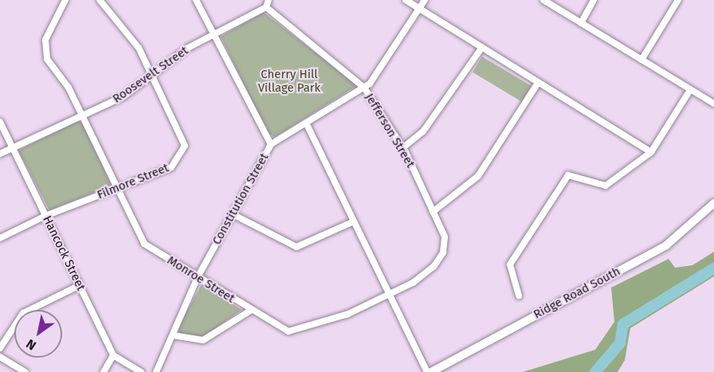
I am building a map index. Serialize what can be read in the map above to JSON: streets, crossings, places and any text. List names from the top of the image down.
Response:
{
  "streets": {
    "main road": ["Ridge Road South"],
    "street": [
      "Roosevelt Street",
      "Jefferson Street",
      "Filmore Street",
      "Constitution Street",
      "Hancock Street",
      "Monroe Street"
    ]
  },
  "crossings": [
    ["Roosevelt Street", "Jefferson Street"],
    ["Roosevelt Street", "Filmore Street"],
    ["Roosevelt Street", "Hancock Street"],
    ["Roosevelt Street", "Monroe Street"],
    ["Jefferson Street", "Constitution Street"],
    ["Jefferson Street", "Monroe Street"],
    ["Filmore Street", "Hancock Street"],
    ["Filmore Street", "Monroe Street"],
    ["Constitution Street", "Monroe Street"]
  ],
  "parks": ["Cherry Hill Village Park"],
  "north": "bottom left"
}
